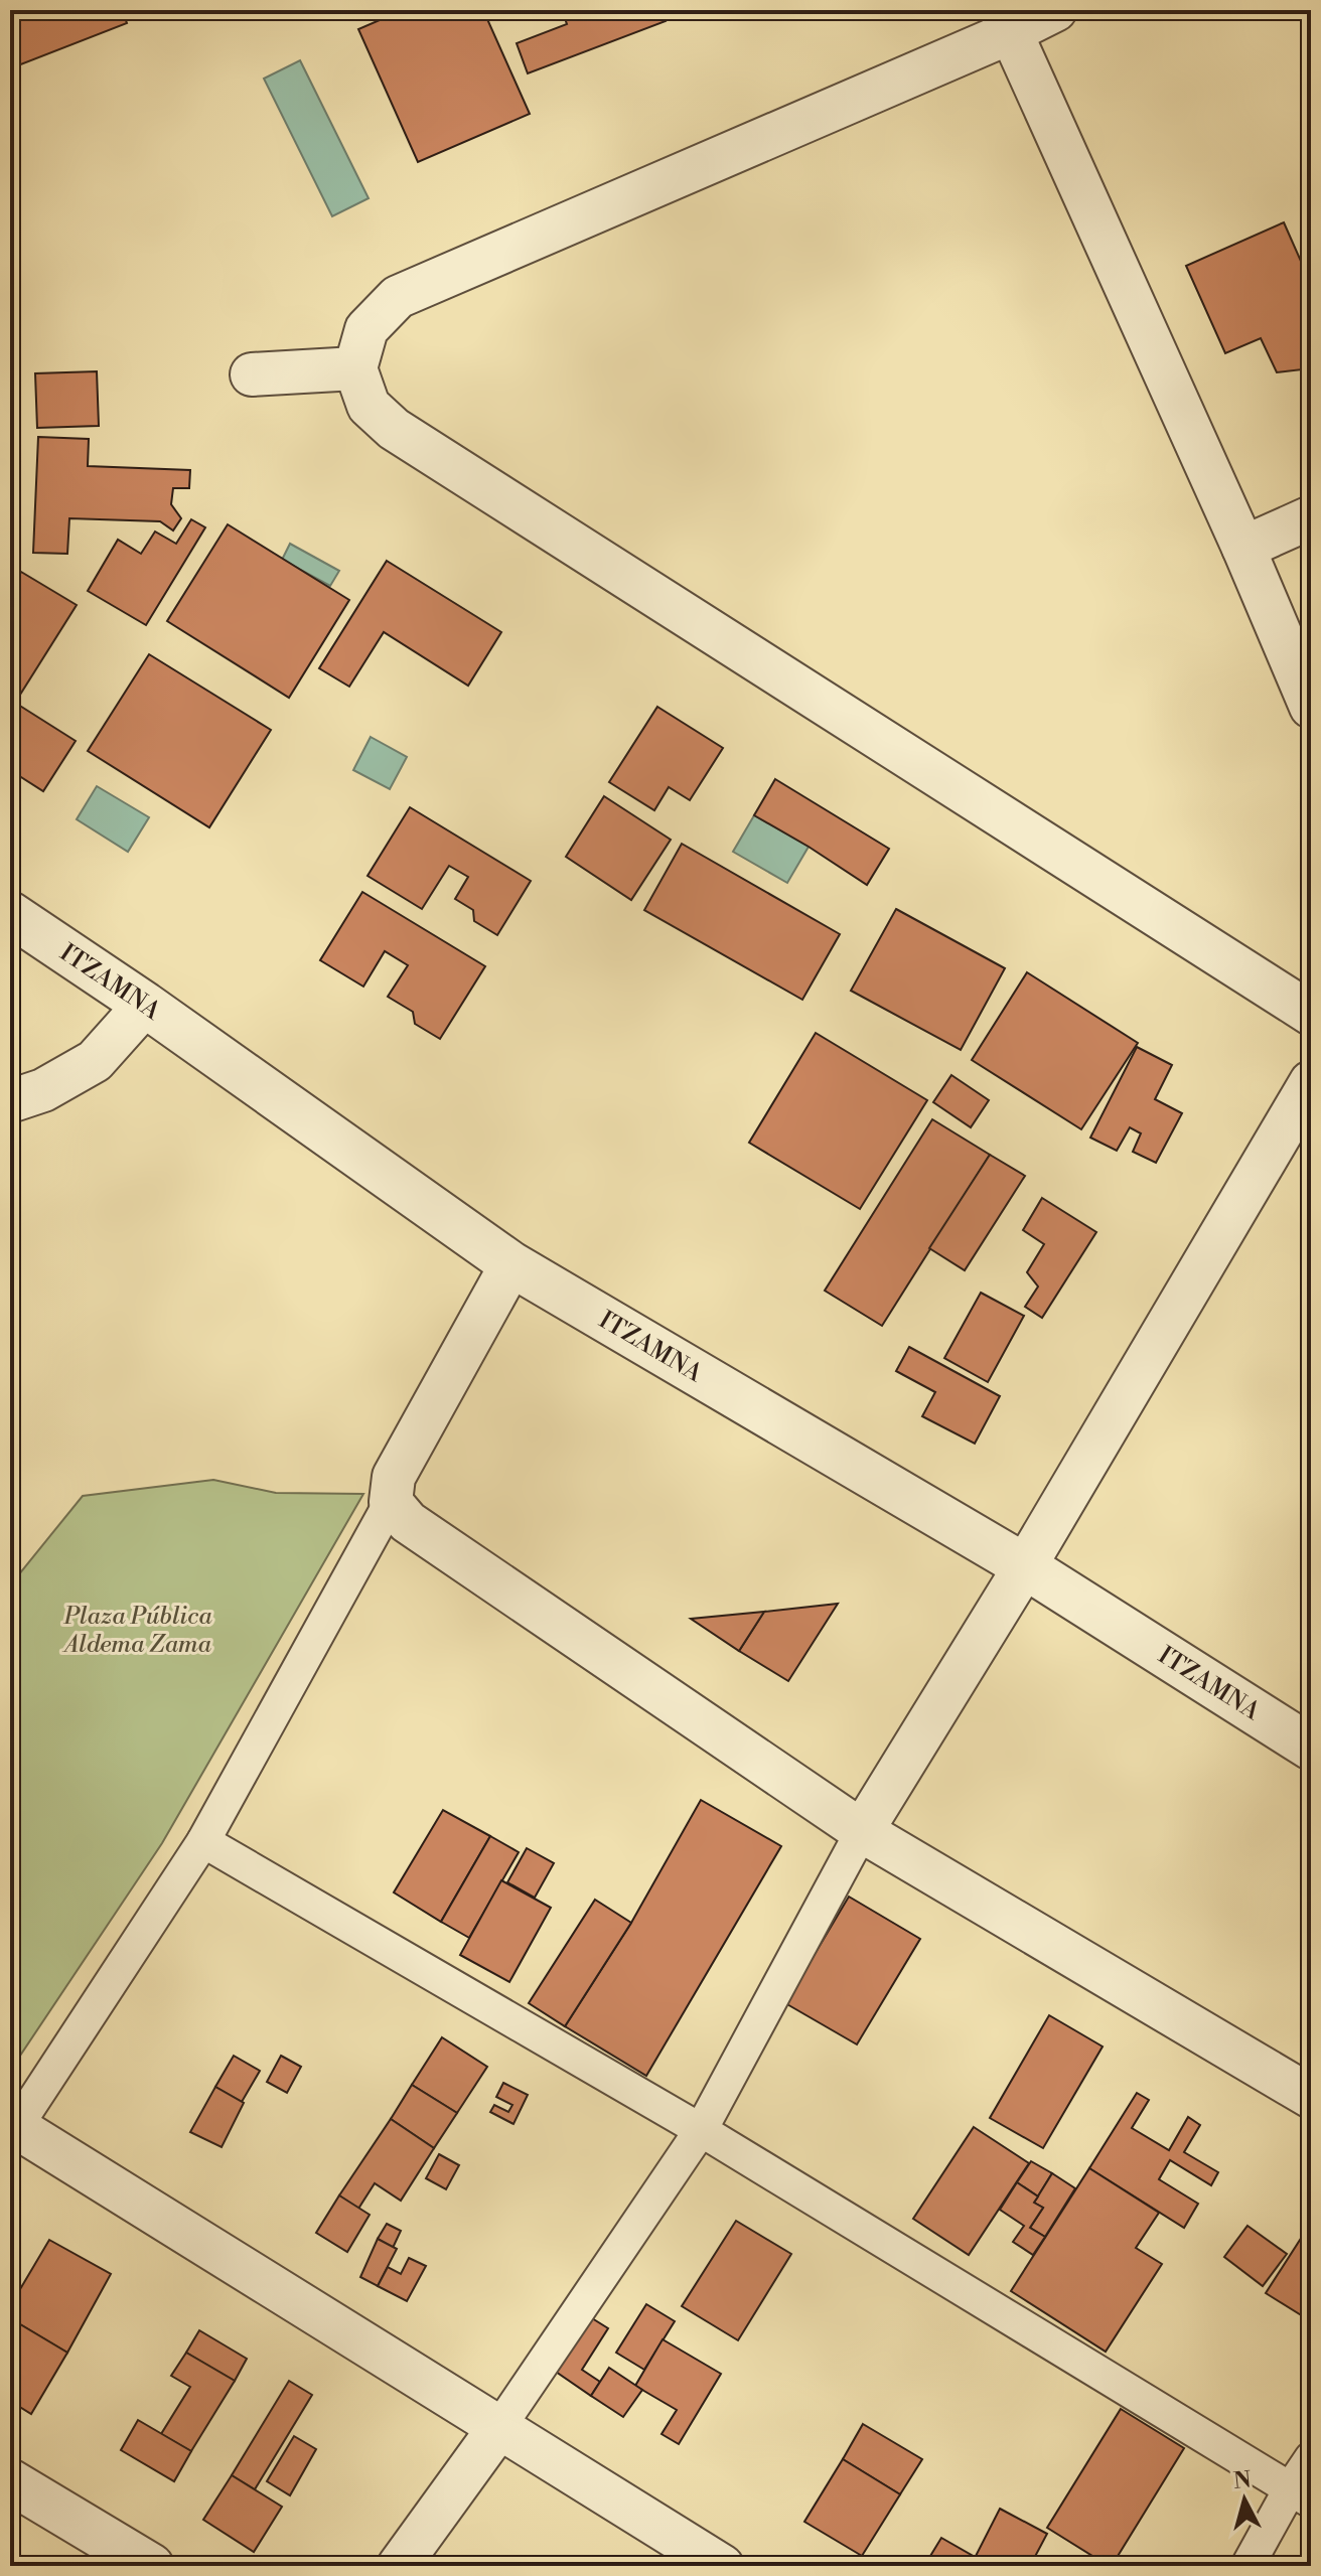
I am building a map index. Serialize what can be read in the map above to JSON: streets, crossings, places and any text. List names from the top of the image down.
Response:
{
  "streets": {
    "street": ["ITZAMNA"]
  },
  "parks": ["Plaza Pública Aldema Zama"],
  "north": "top"
}
